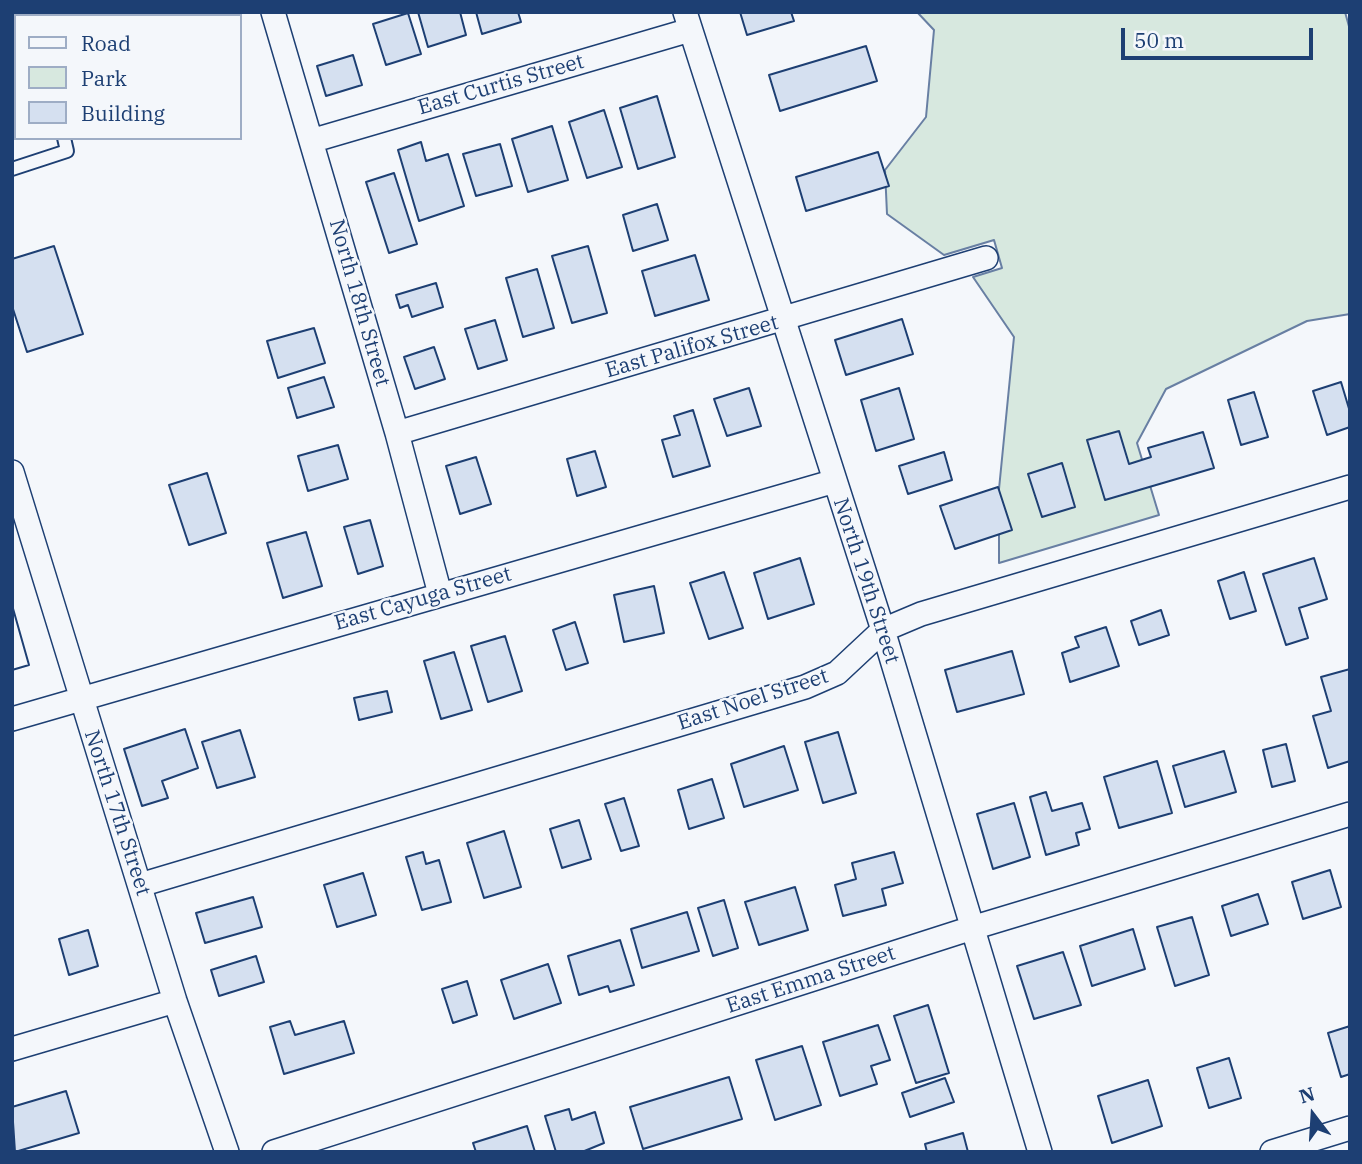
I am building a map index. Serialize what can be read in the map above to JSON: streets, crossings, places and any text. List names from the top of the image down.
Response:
{
  "streets": {
    "street": [
      "East Curtis Street",
      "North 18th Street",
      "East Palifox Street",
      "North 19th Street",
      "East Cayuga Street",
      "East Noel Street",
      "North 17th Street",
      "East Emma Street"
    ]
  },
  "crossings": [
    ["East Curtis Street", "North 18th Street"],
    ["East Curtis Street", "North 19th Street"],
    ["North 18th Street", "East Palifox Street"],
    ["North 18th Street", "East Cayuga Street"],
    ["East Palifox Street", "North 19th Street"],
    ["North 19th Street", "East Cayuga Street"],
    ["North 19th Street", "East Noel Street"],
    ["North 19th Street", "East Emma Street"],
    ["East Cayuga Street", "North 17th Street"],
    ["East Noel Street", "North 17th Street"]
  ],
  "legend": ["Road", "Park", "Building"],
  "scale_bar": "50 m",
  "north": "top"
}
